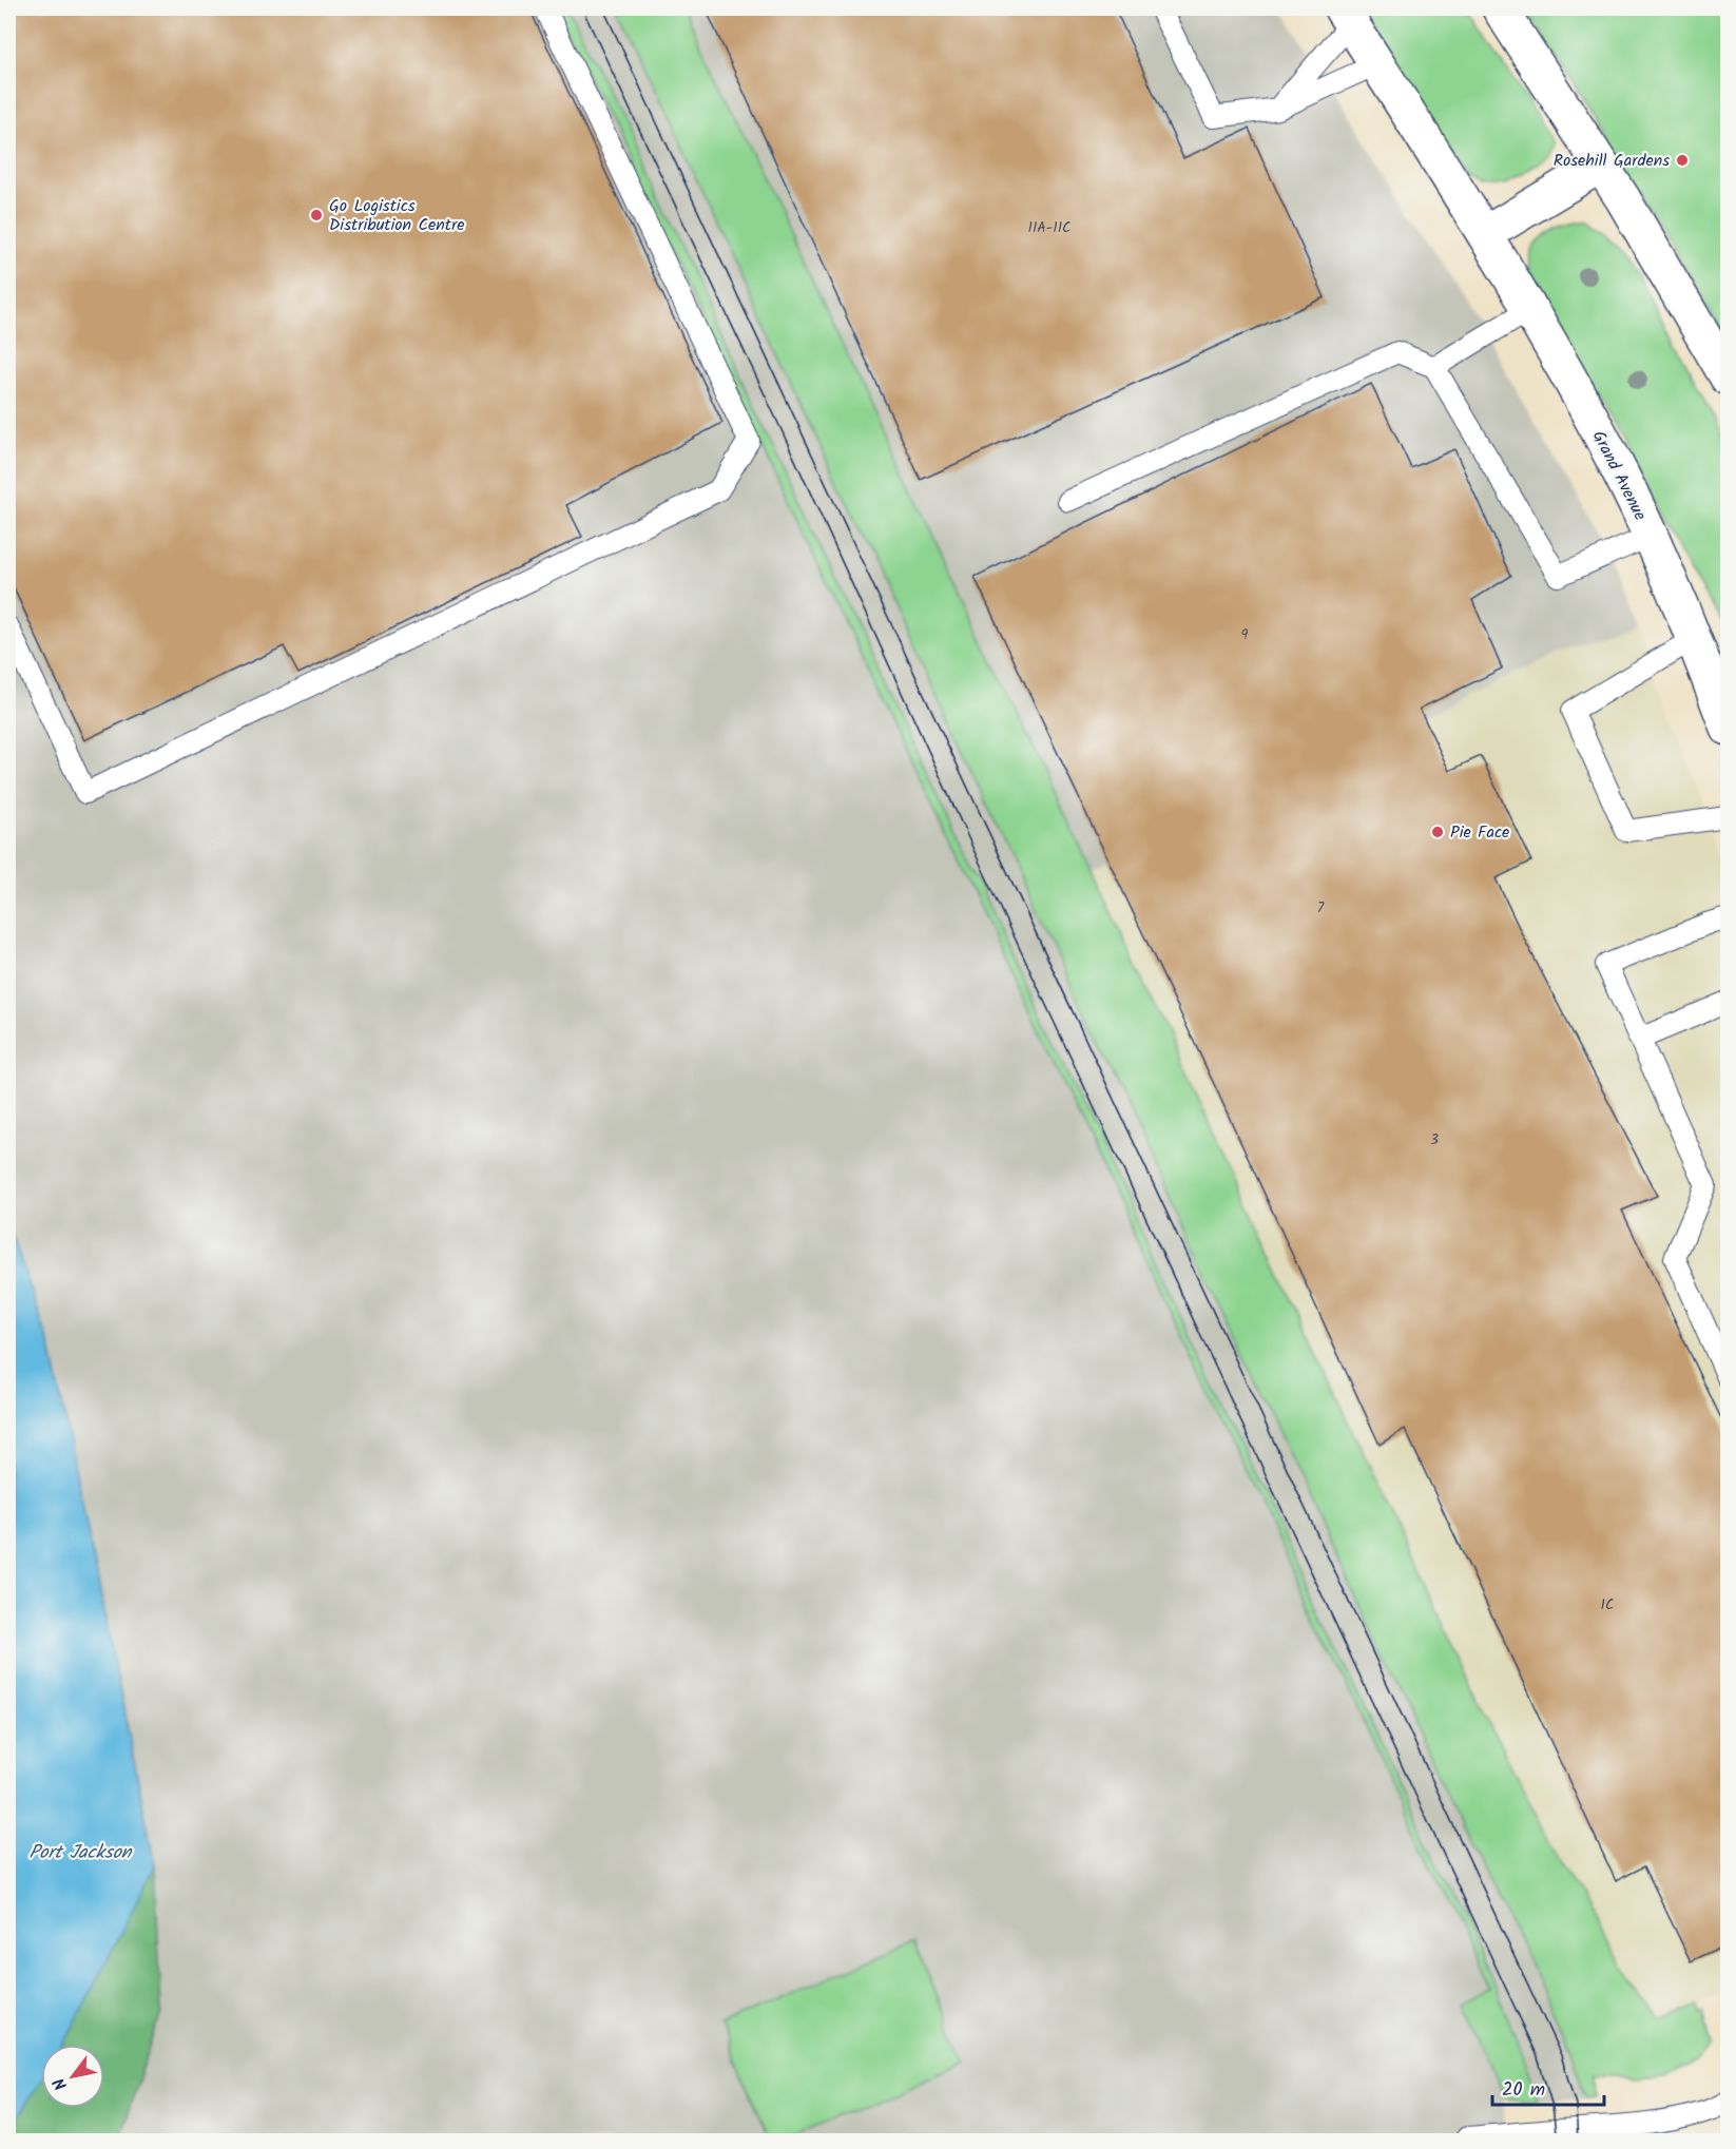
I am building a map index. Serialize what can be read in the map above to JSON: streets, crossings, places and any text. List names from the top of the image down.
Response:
{
  "streets": {
    "street": ["Grand Avenue"]
  },
  "water": ["Port Jackson"],
  "places": ["Rosehill Gardens", "Go Logistics Distribution Centre", "Pie Face"],
  "house_numbers": [
    "11A-11C",
    "9",
    "7",
    "3",
    "1C"
  ],
  "scale_bar": "20 m",
  "north": "bottom left"
}
